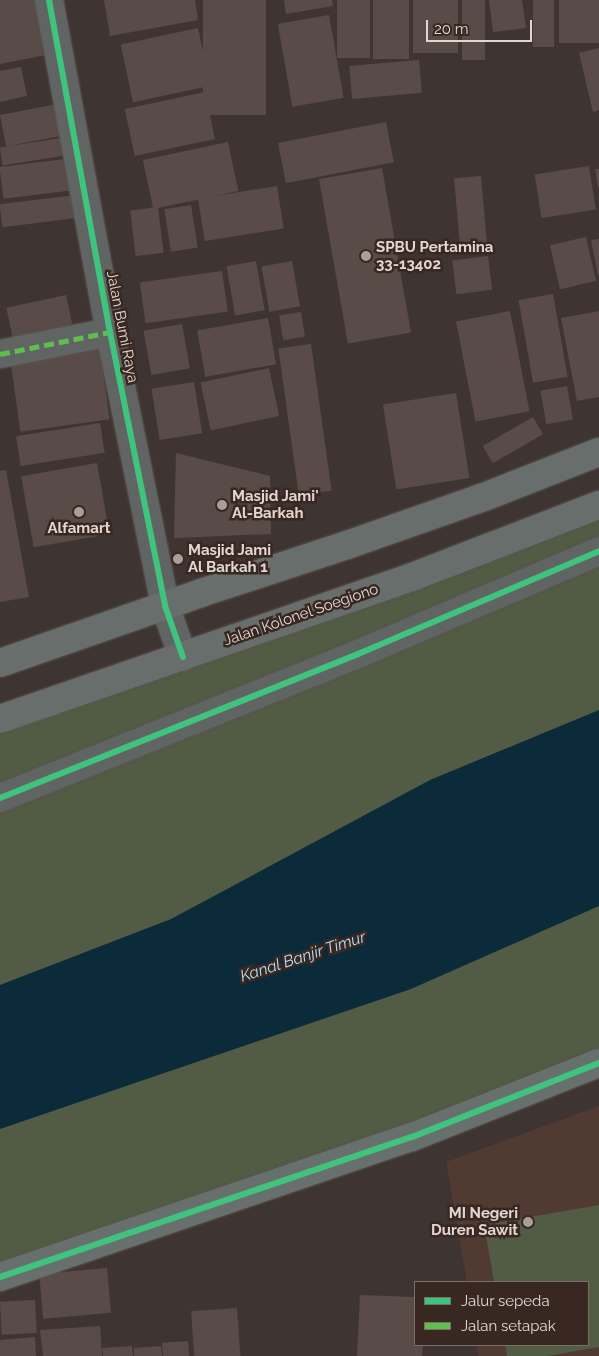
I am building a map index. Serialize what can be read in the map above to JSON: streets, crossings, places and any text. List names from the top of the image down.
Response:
{
  "streets": {
    "main road": ["Jalan Kolonel Soegiono"],
    "street": ["Jalan Bumi Raya"]
  },
  "crossings": [
    ["Jalan Bumi Raya", "Jalan Kolonel Soegiono"]
  ],
  "water": ["Kanal Banjir Timur"],
  "places": [
    "SPBU Pertamina 33-13402",
    "Masjid Jami' Al-Barkah",
    "Alfamart",
    "Masjid Jami Al Barkah 1",
    "MI Negeri Duren Sawit"
  ],
  "legend": ["Jalur sepeda", "Jalan setapak"],
  "scale_bar": "20 m"
}
